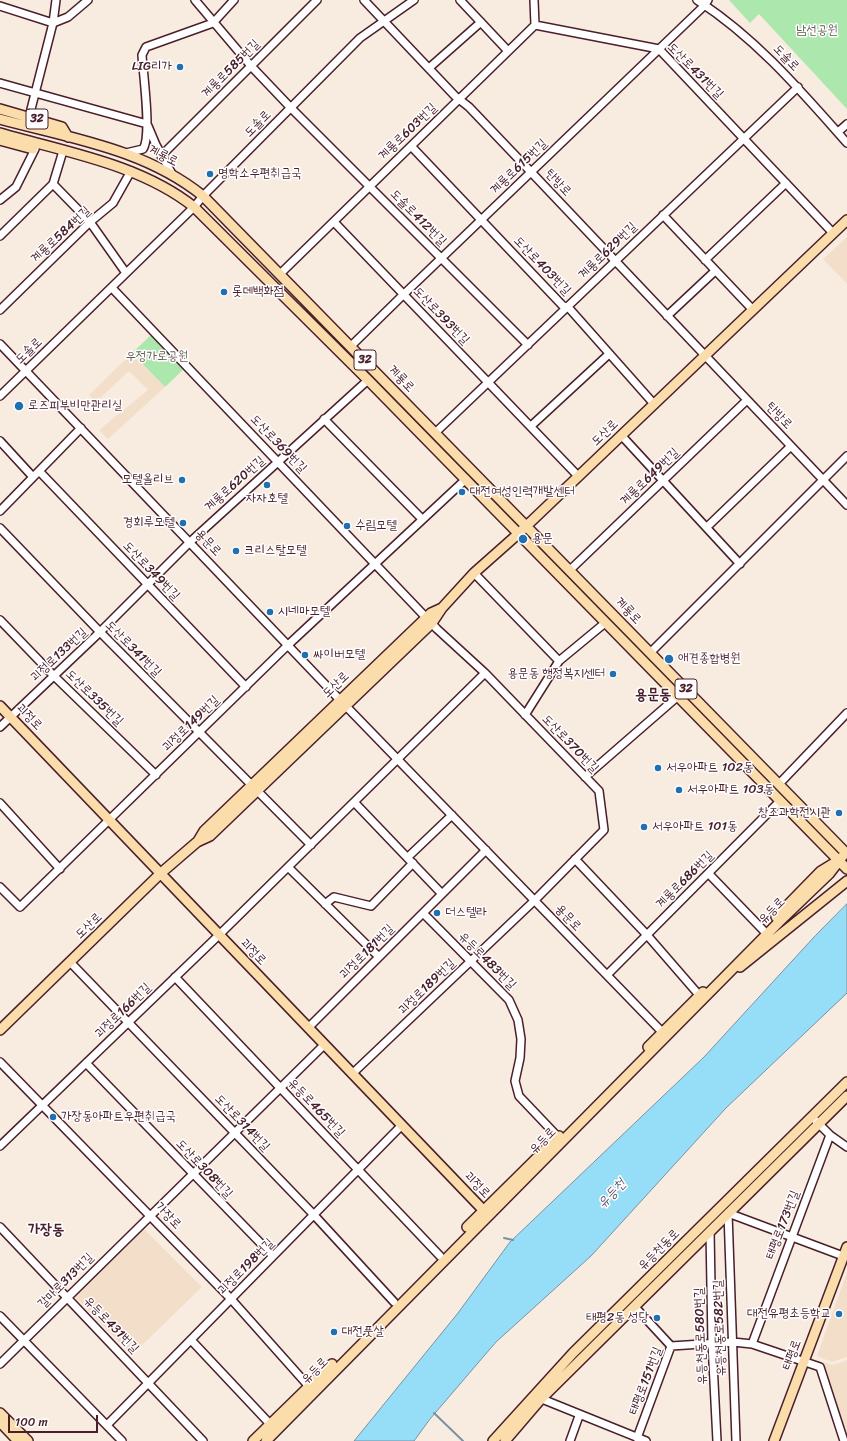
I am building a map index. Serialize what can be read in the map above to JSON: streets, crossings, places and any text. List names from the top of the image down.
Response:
{
  "streets": {
    "main road": [
      "32",
      "계룡로",
      "도산로",
      "괴정로",
      "유등로",
      "유등천동로",
      "태평로"
    ],
    "street": [
      "도솔로",
      "계룡로585번길",
      "도산로431번길",
      "계룡로603번길",
      "계룡로615번길",
      "탄방로",
      "도솔로412번길",
      "계룡로584번길",
      "계룡로629번길",
      "도산로403번길",
      "도산로393번길",
      "도산로369번길",
      "계룡로649번길",
      "계룡로620번길",
      "용문로",
      "도산로349번길",
      "도산로341번길",
      "괴정로133번길",
      "도산로335번길",
      "괴정로149번길",
      "도산로370번길",
      "계룡로686번길",
      "괴정로181번길",
      "유등로483번길",
      "괴정로189번길",
      "괴정로166번길",
      "유등로465번길",
      "도산로314번길",
      "도산로308번길",
      "가장로",
      "태평로173번길",
      "괴정로198번길",
      "갈마로313번길",
      "유등로431번길",
      "유등천동로582번길",
      "유등천동로580번길",
      "태평로151번길"
    ]
  },
  "crossings": [
    ["도솔로", "계룡로"],
    ["도솔로", "계룡로615번길"],
    ["도솔로", "탄방로"],
    ["도솔로", "도솔로412번길"],
    ["도솔로", "계룡로629번길"],
    ["도솔로", "도산로369번길"],
    ["도솔로", "용문로"],
    ["계룡로585번길", "도솔로412번길"],
    ["도산로431번길", "계룡로603번길"],
    ["도산로431번길", "계룡로615번길"],
    ["도산로431번길", "계룡로629번길"],
    ["도산로431번길", "도산로"],
    ["계룡로603번길", "계룡로"],
    ["계룡로603번길", "탄방로"],
    ["계룡로603번길", "도솔로412번길"],
    ["계룡로603번길", "도산로403번길"],
    ["계룡로603번길", "도산로393번길"],
    ["계룡로", "계룡로615번길"],
    ["계룡로", "계룡로584번길"],
    ["계룡로", "계룡로629번길"],
    ["계룡로", "도산로"],
    ["계룡로", "계룡로649번길"],
    ["계룡로", "계룡로620번길"],
    ["계룡로", "괴정로149번길"],
    ["계룡로", "도산로370번길"],
    ["계룡로", "계룡로686번길"],
    ["계룡로", "유등로"],
    ["계룡로615번길", "탄방로"],
    ["계룡로615번길", "도솔로412번길"],
    ["계룡로615번길", "도산로403번길"],
    ["계룡로615번길", "도산로393번길"],
    ["탄방로", "계룡로629번길"],
    ["탄방로", "도산로"],
    ["탄방로", "계룡로649번길"],
    ["도솔로412번길", "계룡로629번길"],
    ["계룡로629번길", "도산로403번길"],
    ["계룡로629번길", "도산로393번길"],
    ["도산로403번길", "도산로"],
    ["도산로393번길", "도산로"],
    ["도산로", "도산로369번길"],
    ["도산로", "용문로"],
    ["도산로", "도산로341번길"],
    ["도산로", "괴정로"],
    ["도산로", "도산로370번길"],
    ["도산로", "도산로314번길"],
    ["도산로369번길", "계룡로620번길"],
    ["도산로369번길", "괴정로149번길"],
    ["도산로369번길", "도산로370번길"],
    ["계룡로620번길", "용문로"],
    ["계룡로620번길", "괴정로133번길"],
    ["용문로", "괴정로133번길"],
    ["용문로", "괴정로149번길"],
    ["용문로", "도산로370번길"],
    ["용문로", "계룡로686번길"],
    ["용문로", "유등로"],
    ["용문로", "괴정로181번길"],
    ["용문로", "괴정로189번길"],
    ["용문로", "괴정로166번길"],
    ["도산로349번길", "괴정로133번길"],
    ["도산로349번길", "괴정로149번길"],
    ["도산로341번길", "괴정로133번길"],
    ["도산로341번길", "괴정로149번길"],
    ["괴정로133번길", "도산로335번길"],
    ["괴정로133번길", "괴정로"],
    ["도산로335번길", "괴정로149번길"],
    ["괴정로", "괴정로149번길"],
    ["괴정로", "유등로"],
    ["괴정로", "괴정로181번길"],
    ["괴정로", "괴정로189번길"],
    ["괴정로", "괴정로166번길"],
    ["괴정로", "괴정로198번길"],
    ["괴정로", "갈마로313번길"],
    ["도산로370번길", "괴정로189번길"],
    ["계룡로686번길", "유등로"],
    ["유등로", "유등로483번길"],
    ["유등로", "유등로465번길"],
    ["유등로", "도산로314번길"],
    ["유등로", "가장로"],
    ["괴정로181번길", "유등로483번길"],
    ["유등로483번길", "괴정로189번길"],
    ["괴정로166번길", "유등로465번길"],
    ["괴정로166번길", "도산로314번길"],
    ["괴정로166번길", "도산로308번길"],
    ["괴정로166번길", "가장로"],
    ["유등로465번길", "괴정로198번길"],
    ["유등로465번길", "갈마로313번길"],
    ["도산로314번길", "괴정로198번길"],
    ["도산로314번길", "갈마로313번길"],
    ["도산로308번길", "괴정로198번길"],
    ["도산로308번길", "갈마로313번길"],
    ["가장로", "괴정로198번길"],
    ["가장로", "갈마로313번길"],
    ["태평로173번길", "태평로151번길"],
    ["유등천동로", "유등천동로582번길"],
    ["유등천동로", "유등천동로580번길"],
    ["괴정로198번길", "유등로431번길"],
    ["갈마로313번길", "유등로431번길"],
    ["유등천동로582번길", "태평로151번길"],
    ["유등천동로580번길", "태평로151번길"],
    ["태평로", "태평로151번길"]
  ],
  "districts": ["용문동", "가장동"],
  "water": ["유등천"],
  "parks": ["남선공원", "우정가로공원"],
  "places": [
    "LIG리가",
    "명학소우편취급국",
    "롯데백화점",
    "로즈피부비만관리실",
    "모텔올리브",
    "자자호텔",
    "대전여성인력개발센터",
    "경회루모텔",
    "수림모텔",
    "용문",
    "크리스탈모텔",
    "시네마모텔",
    "싸이버모텔",
    "애견종합병원",
    "용문동 행정복지센터",
    "서우아파트 102동",
    "서우아파트 103동",
    "창조과학전시관",
    "서우아파트 101동",
    "더스텔라",
    "가장동아파트우편취급국",
    "대전유평초등학교",
    "태평2동 성당",
    "대전풋살"
  ],
  "scale_bar": "100 m"
}
